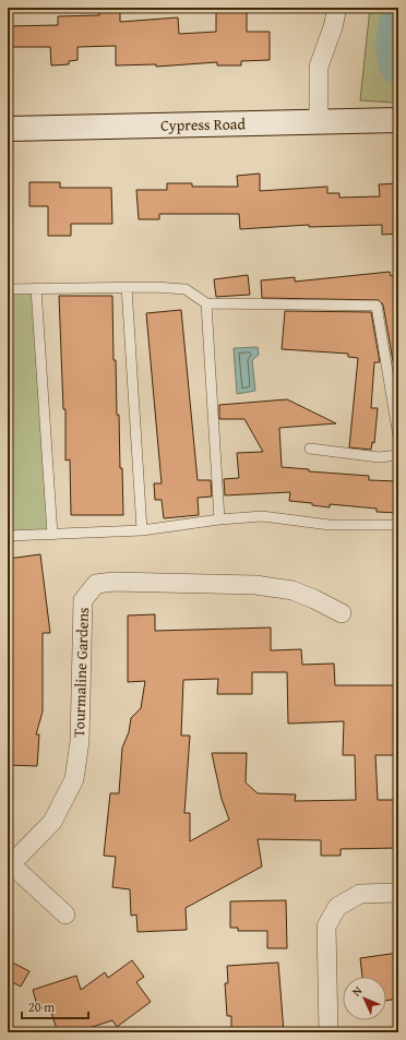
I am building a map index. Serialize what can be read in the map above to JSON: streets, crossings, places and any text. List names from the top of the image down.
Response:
{
  "streets": {
    "street": ["Cypress Road", "Tourmaline Gardens"]
  },
  "scale_bar": "20 m",
  "north": "top left"
}
